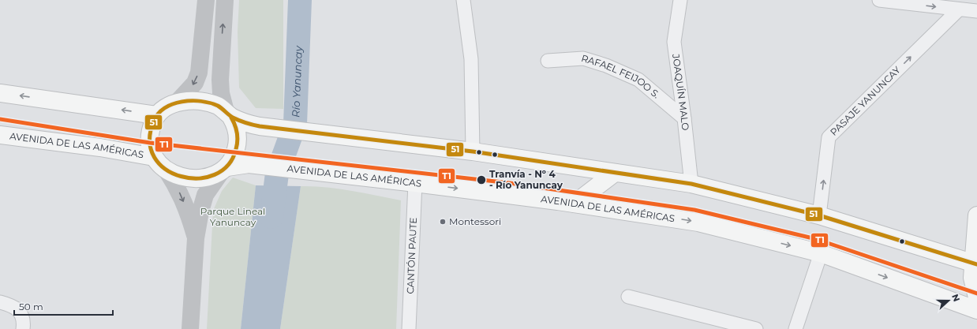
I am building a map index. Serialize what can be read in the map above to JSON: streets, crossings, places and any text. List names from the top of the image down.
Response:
{
  "streets": {
    "main road": ["AVENIDA DE LAS AMÉRICAS"],
    "street": [
      "RAFAEL FEIJOO S.",
      "JOAQUÍN MALO",
      "PASAJE YANUNCAY",
      "CANTÓN PAUTE"
    ]
  },
  "crossings": [
    ["RAFAEL FEIJOO S.", "JOAQUÍN MALO"],
    ["AVENIDA DE LAS AMÉRICAS", "CANTÓN PAUTE"]
  ],
  "one_way": ["PASAJE YANUNCAY"],
  "water": ["Río Yanuncay"],
  "parks": ["Parque Lineal Yanuncay"],
  "places": ["Tranvía - Nº 4 - Río Yanuncay", "Montessori"],
  "lines": ["transit line 51", "transit line T1"],
  "scale_bar": "50 m",
  "north": "right"
}
